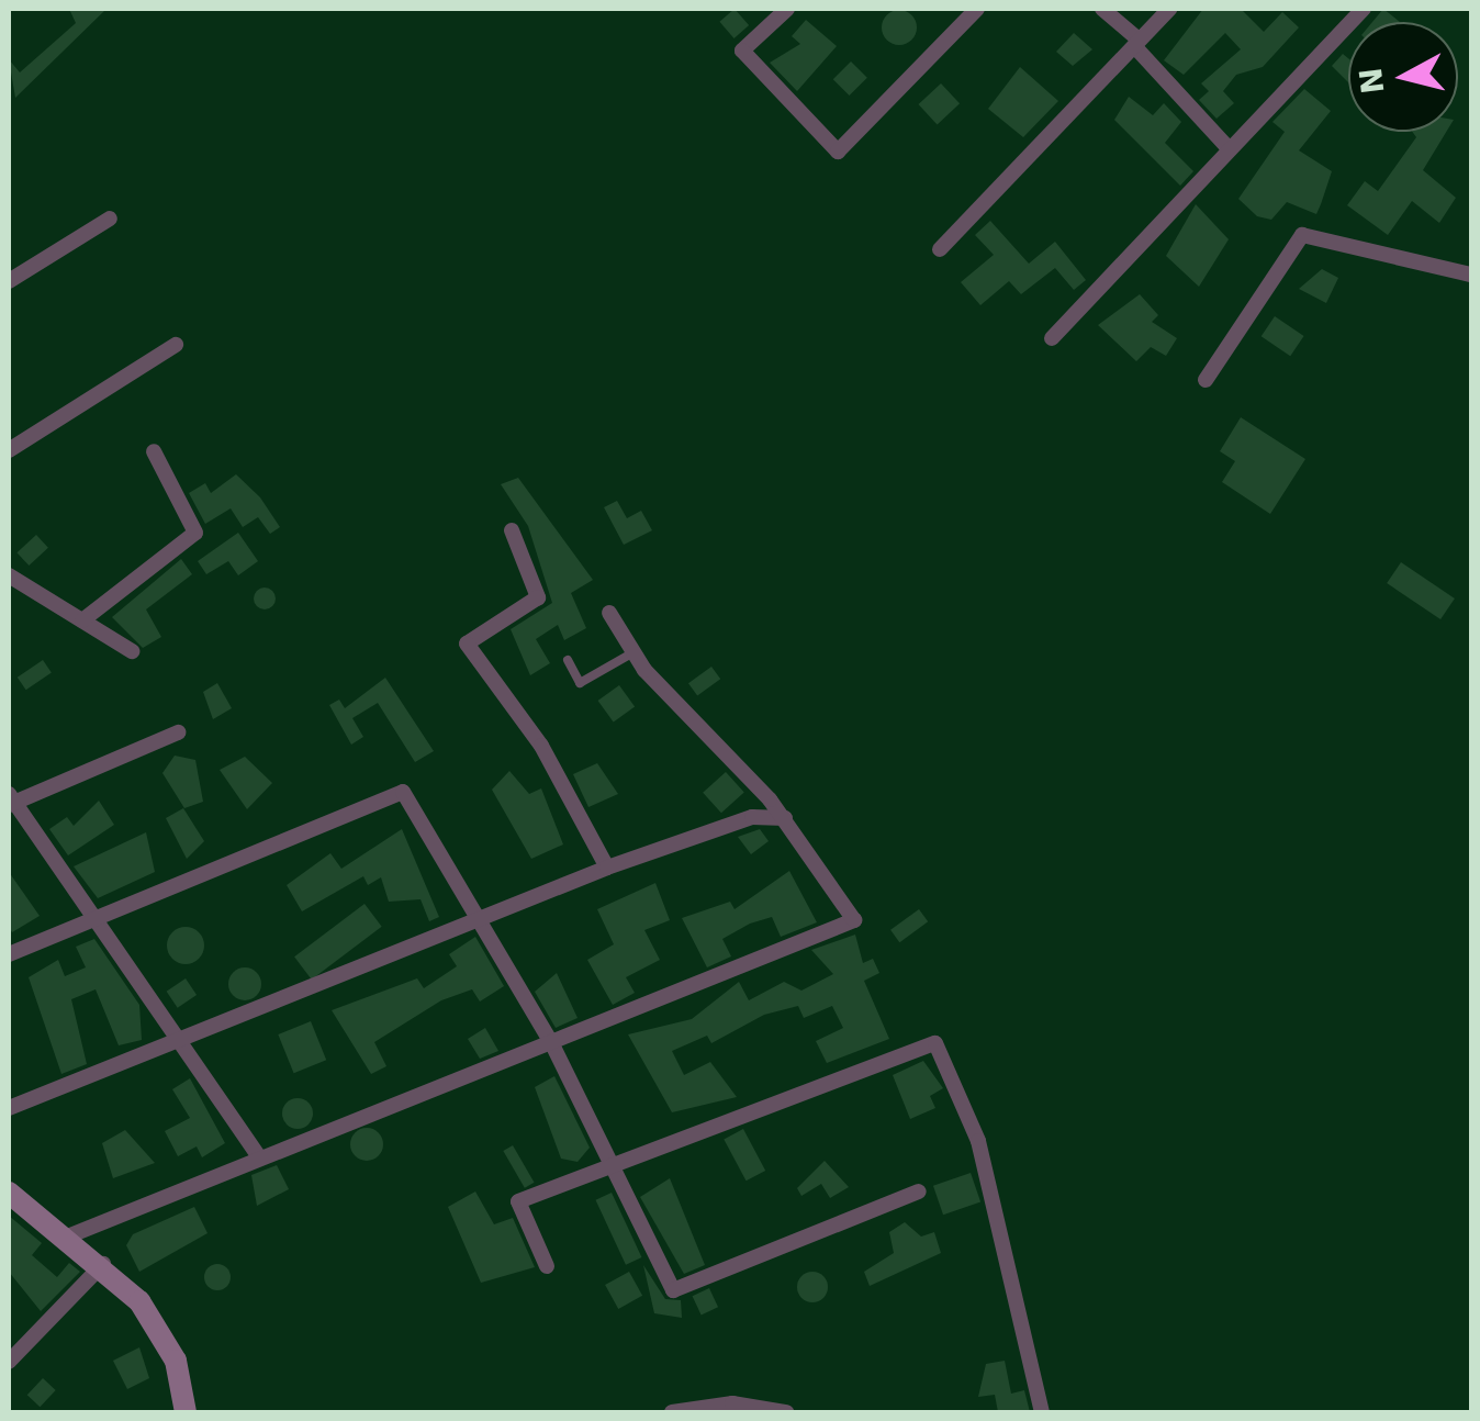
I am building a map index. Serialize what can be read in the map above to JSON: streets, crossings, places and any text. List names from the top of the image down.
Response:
{
  "north": "left"
}
